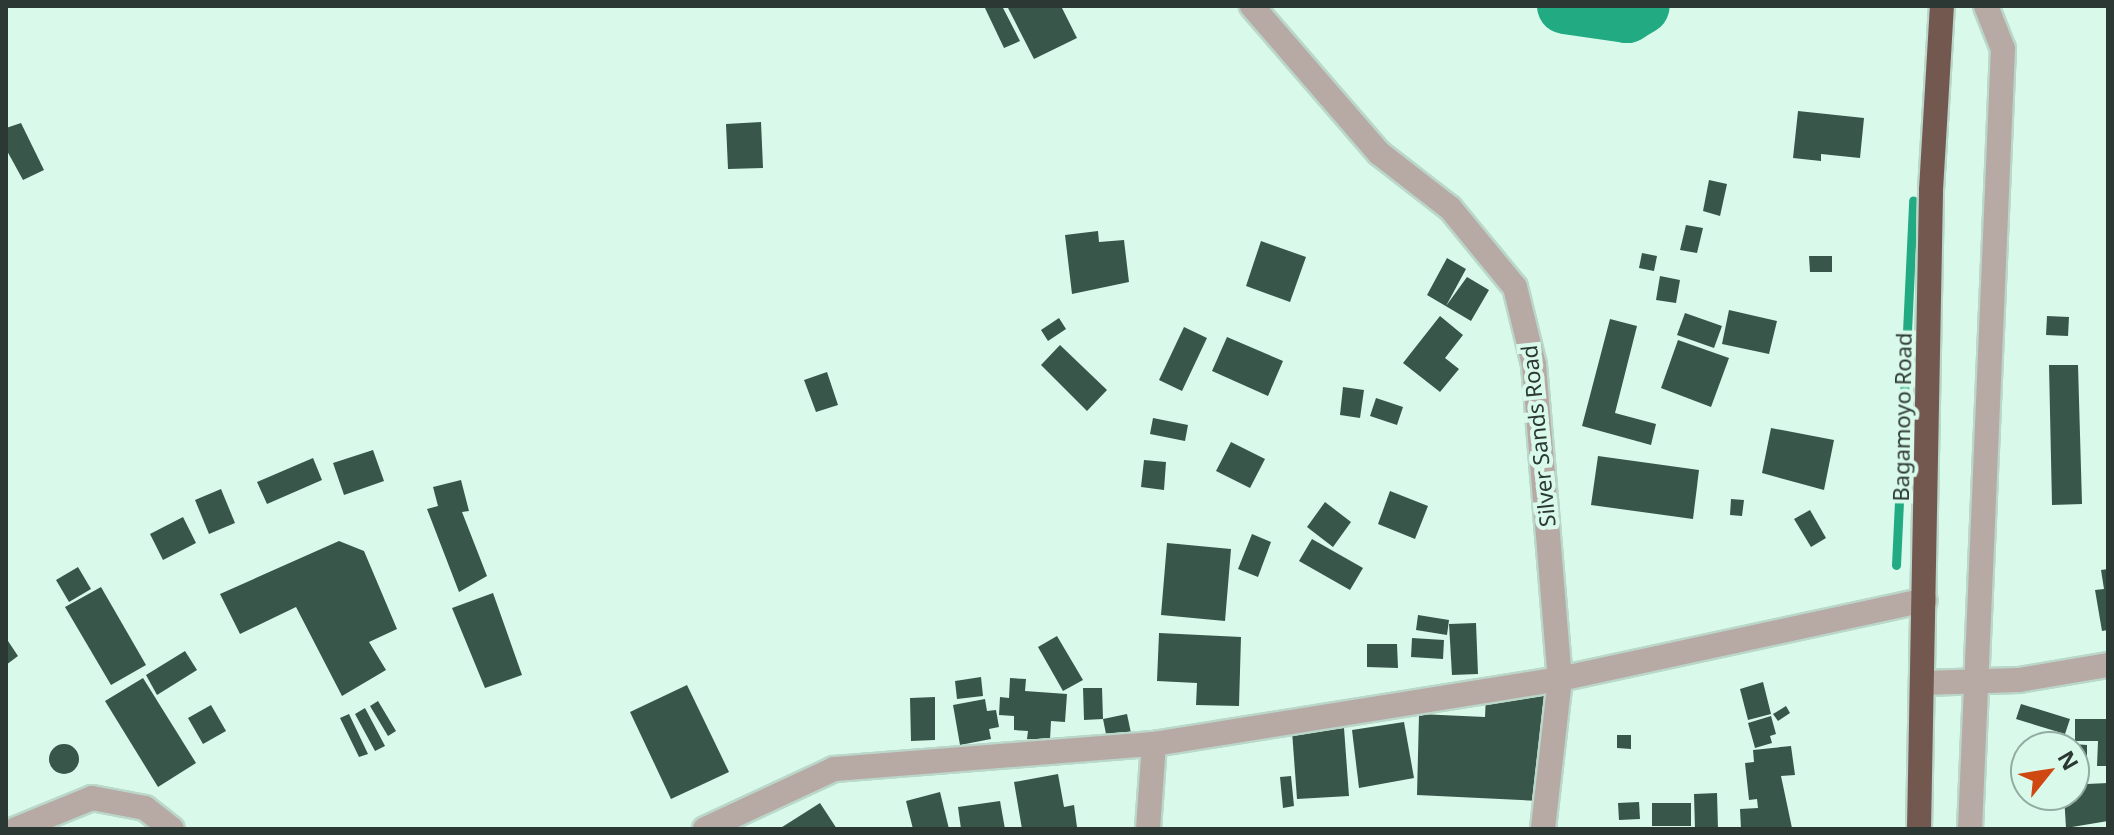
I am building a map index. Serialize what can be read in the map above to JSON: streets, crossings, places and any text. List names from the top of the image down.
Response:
{
  "streets": {
    "highway": ["Bagamoyo Road"],
    "street": ["Silver Sands Road"]
  },
  "north": "top right"
}
